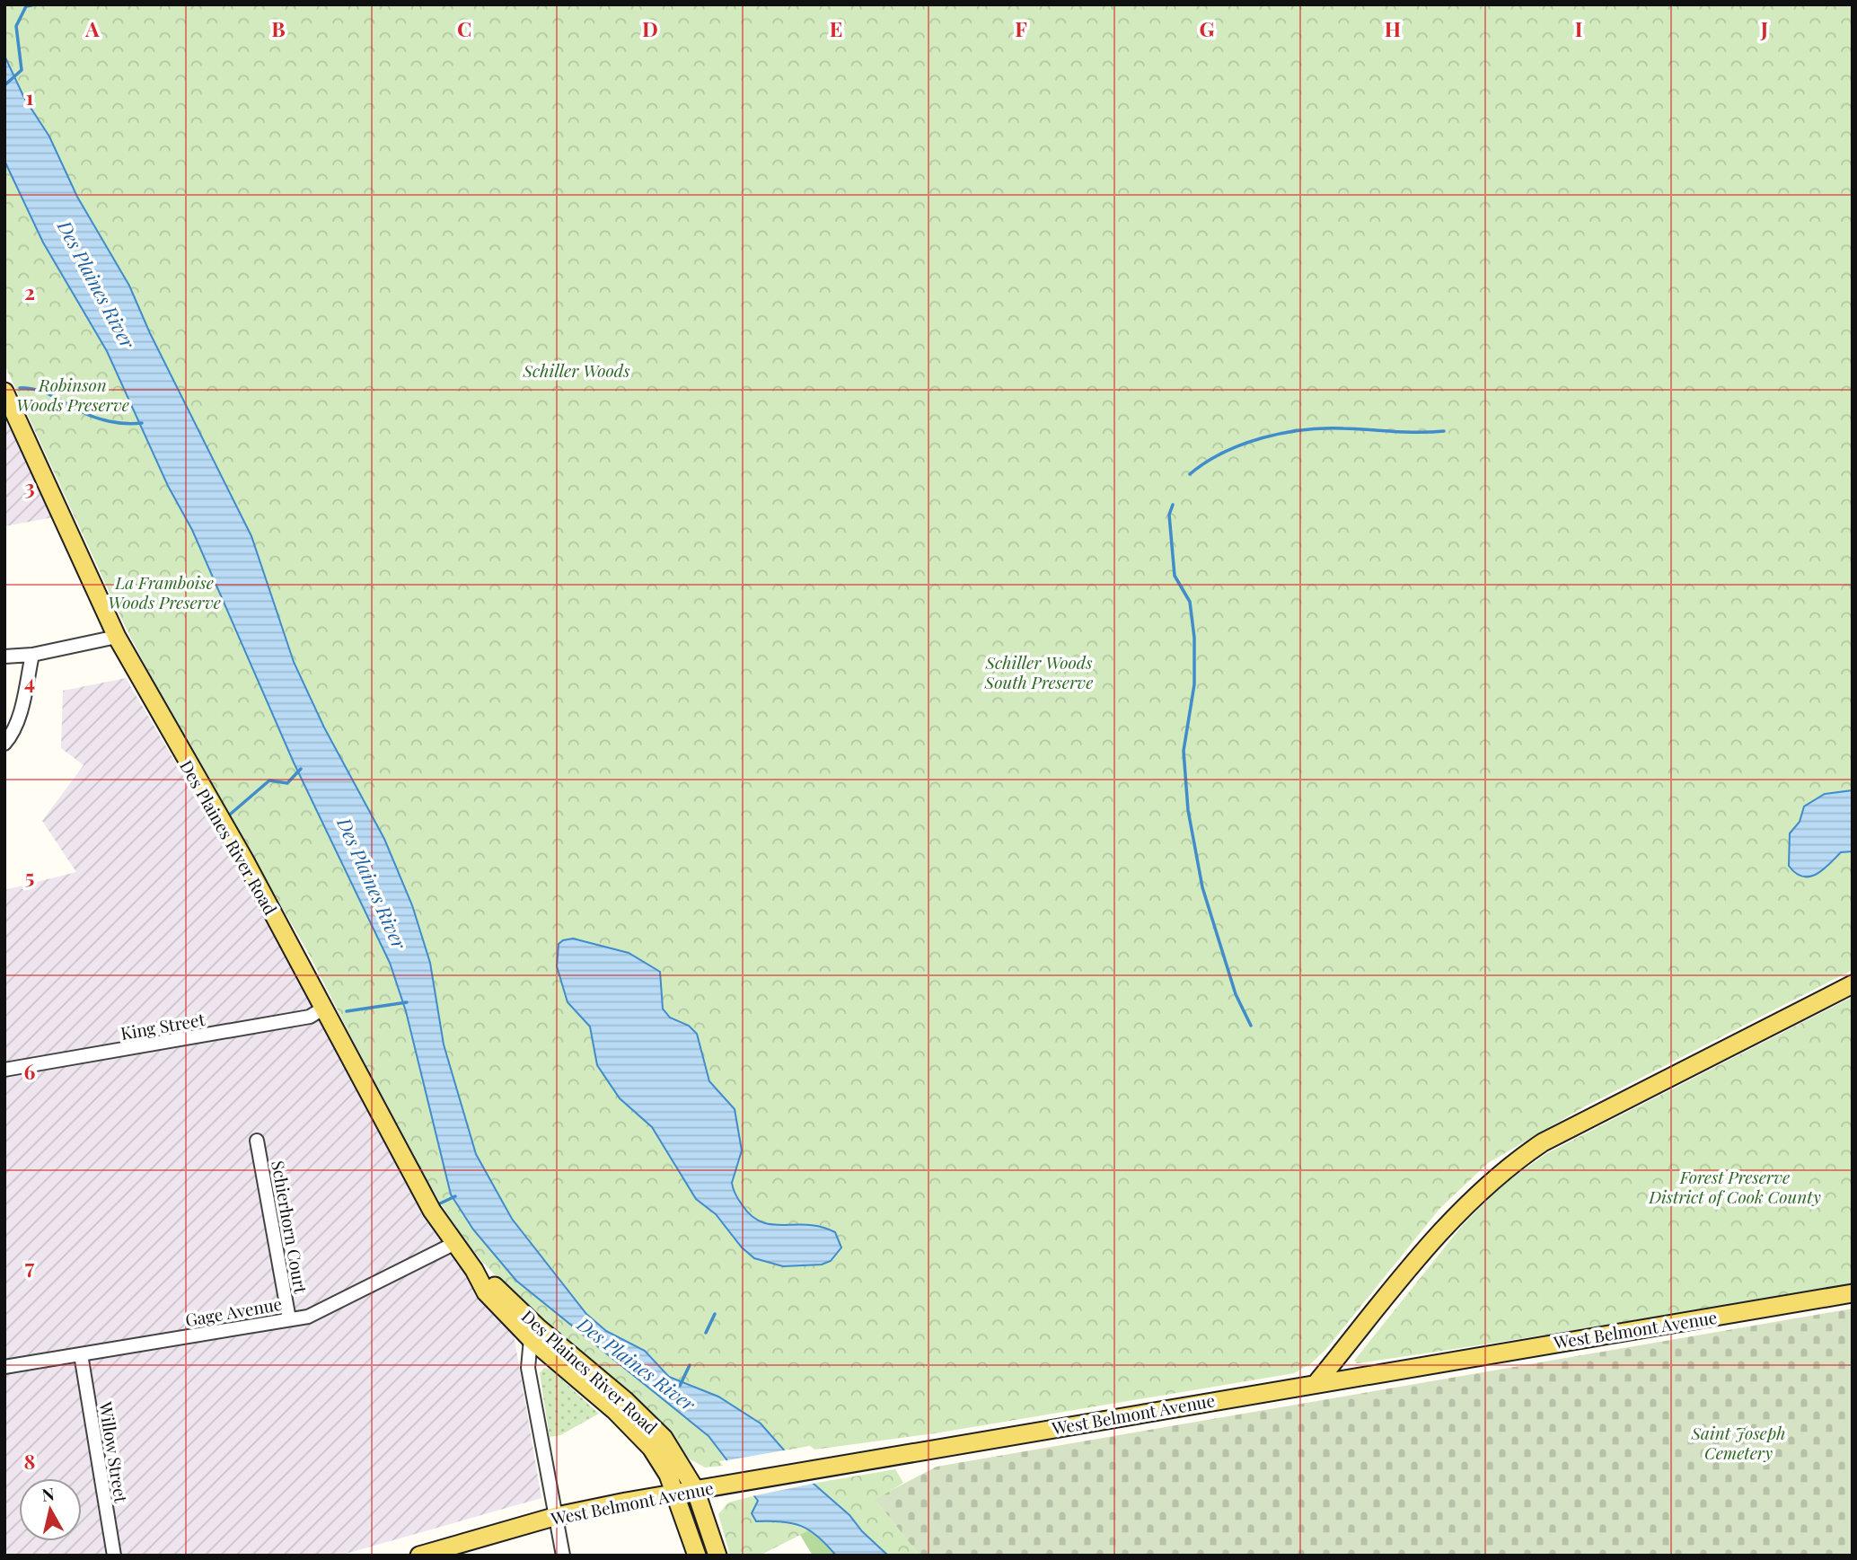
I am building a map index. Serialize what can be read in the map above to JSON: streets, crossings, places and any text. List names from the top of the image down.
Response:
{
  "streets": {
    "main road": ["Des Plaines River Road", "West Belmont Avenue"],
    "street": [
      "King Street",
      "Schierhorn Court",
      "Gage Avenue",
      "Willow Street"
    ]
  },
  "crossings": [
    ["Des Plaines River Road", "King Street"],
    ["Des Plaines River Road", "Gage Avenue"],
    ["Des Plaines River Road", "West Belmont Avenue"],
    ["Schierhorn Court", "Gage Avenue"],
    ["Gage Avenue", "Willow Street"]
  ],
  "water": ["Des Plaines River"],
  "parks": [
    "Schiller Woods",
    "Robinson Woods Preserve",
    "La Framboise Woods Preserve",
    "Schiller Woods South Preserve",
    "Forest Preserve District of Cook County",
    "Saint Joseph Cemetery"
  ],
  "north": "top",
  "grid": {
    "columns": [
      "A",
      "B",
      "C",
      "D",
      "E",
      "F",
      "G",
      "H",
      "I",
      "J"
    ],
    "rows": [
      "1",
      "2",
      "3",
      "4",
      "5",
      "6",
      "7",
      "8"
    ]
  }
}
